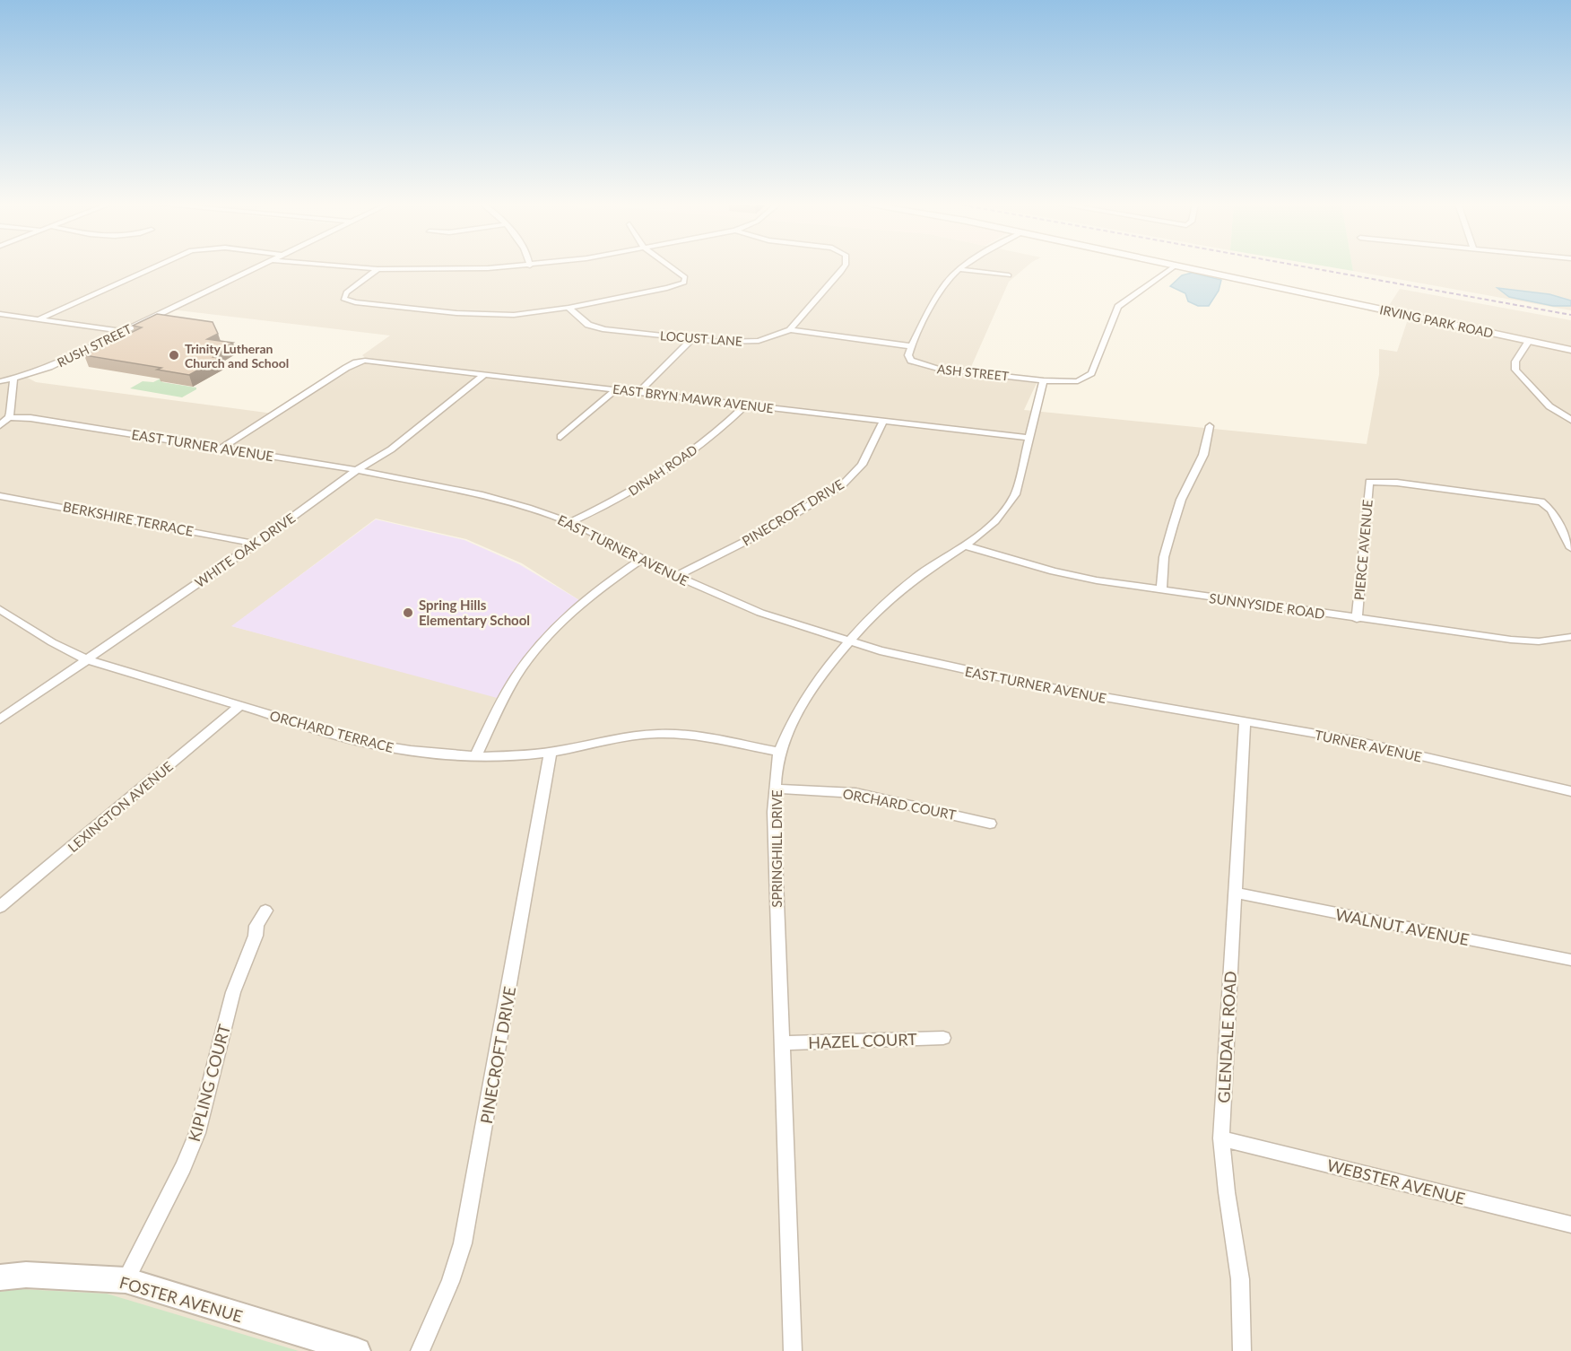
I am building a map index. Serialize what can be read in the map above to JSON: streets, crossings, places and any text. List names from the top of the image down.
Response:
{
  "streets": {
    "main road": ["IRVING PARK ROAD"],
    "street": [
      "LOCUST LANE",
      "RUSH STREET",
      "ASH STREET",
      "EAST BRYN MAWR AVENUE",
      "EAST TURNER AVENUE",
      "DINAH ROAD",
      "PINECROFT DRIVE",
      "BERKSHIRE TERRACE",
      "WHITE OAK DRIVE",
      "PIERCE AVENUE",
      "SUNNYSIDE ROAD",
      "ORCHARD TERRACE",
      "TURNER AVENUE",
      "ORCHARD COURT",
      "LEXINGTON AVENUE",
      "SPRINGHILL DRIVE",
      "WALNUT AVENUE",
      "GLENDALE ROAD",
      "HAZEL COURT",
      "KIPLING COURT",
      "WEBSTER AVENUE",
      "FOSTER AVENUE"
    ]
  },
  "crossings": [
    ["ASH STREET", "SPRINGHILL DRIVE"],
    ["EAST BRYN MAWR AVENUE", "EAST TURNER AVENUE"],
    ["EAST BRYN MAWR AVENUE", "DINAH ROAD"],
    ["EAST BRYN MAWR AVENUE", "PINECROFT DRIVE"],
    ["EAST BRYN MAWR AVENUE", "WHITE OAK DRIVE"],
    ["EAST BRYN MAWR AVENUE", "SPRINGHILL DRIVE"],
    ["EAST TURNER AVENUE", "DINAH ROAD"],
    ["EAST TURNER AVENUE", "PINECROFT DRIVE"],
    ["EAST TURNER AVENUE", "WHITE OAK DRIVE"],
    ["EAST TURNER AVENUE", "TURNER AVENUE"],
    ["EAST TURNER AVENUE", "SPRINGHILL DRIVE"],
    ["PINECROFT DRIVE", "ORCHARD TERRACE"],
    ["BERKSHIRE TERRACE", "WHITE OAK DRIVE"],
    ["WHITE OAK DRIVE", "ORCHARD TERRACE"],
    ["PIERCE AVENUE", "SUNNYSIDE ROAD"],
    ["SUNNYSIDE ROAD", "SPRINGHILL DRIVE"],
    ["ORCHARD TERRACE", "LEXINGTON AVENUE"],
    ["ORCHARD TERRACE", "SPRINGHILL DRIVE"],
    ["TURNER AVENUE", "GLENDALE ROAD"],
    ["ORCHARD COURT", "SPRINGHILL DRIVE"],
    ["SPRINGHILL DRIVE", "HAZEL COURT"],
    ["WALNUT AVENUE", "GLENDALE ROAD"],
    ["GLENDALE ROAD", "WEBSTER AVENUE"],
    ["KIPLING COURT", "FOSTER AVENUE"]
  ],
  "places": ["Trinity Lutheran Church and School", "Spring Hills Elementary School"]
}
